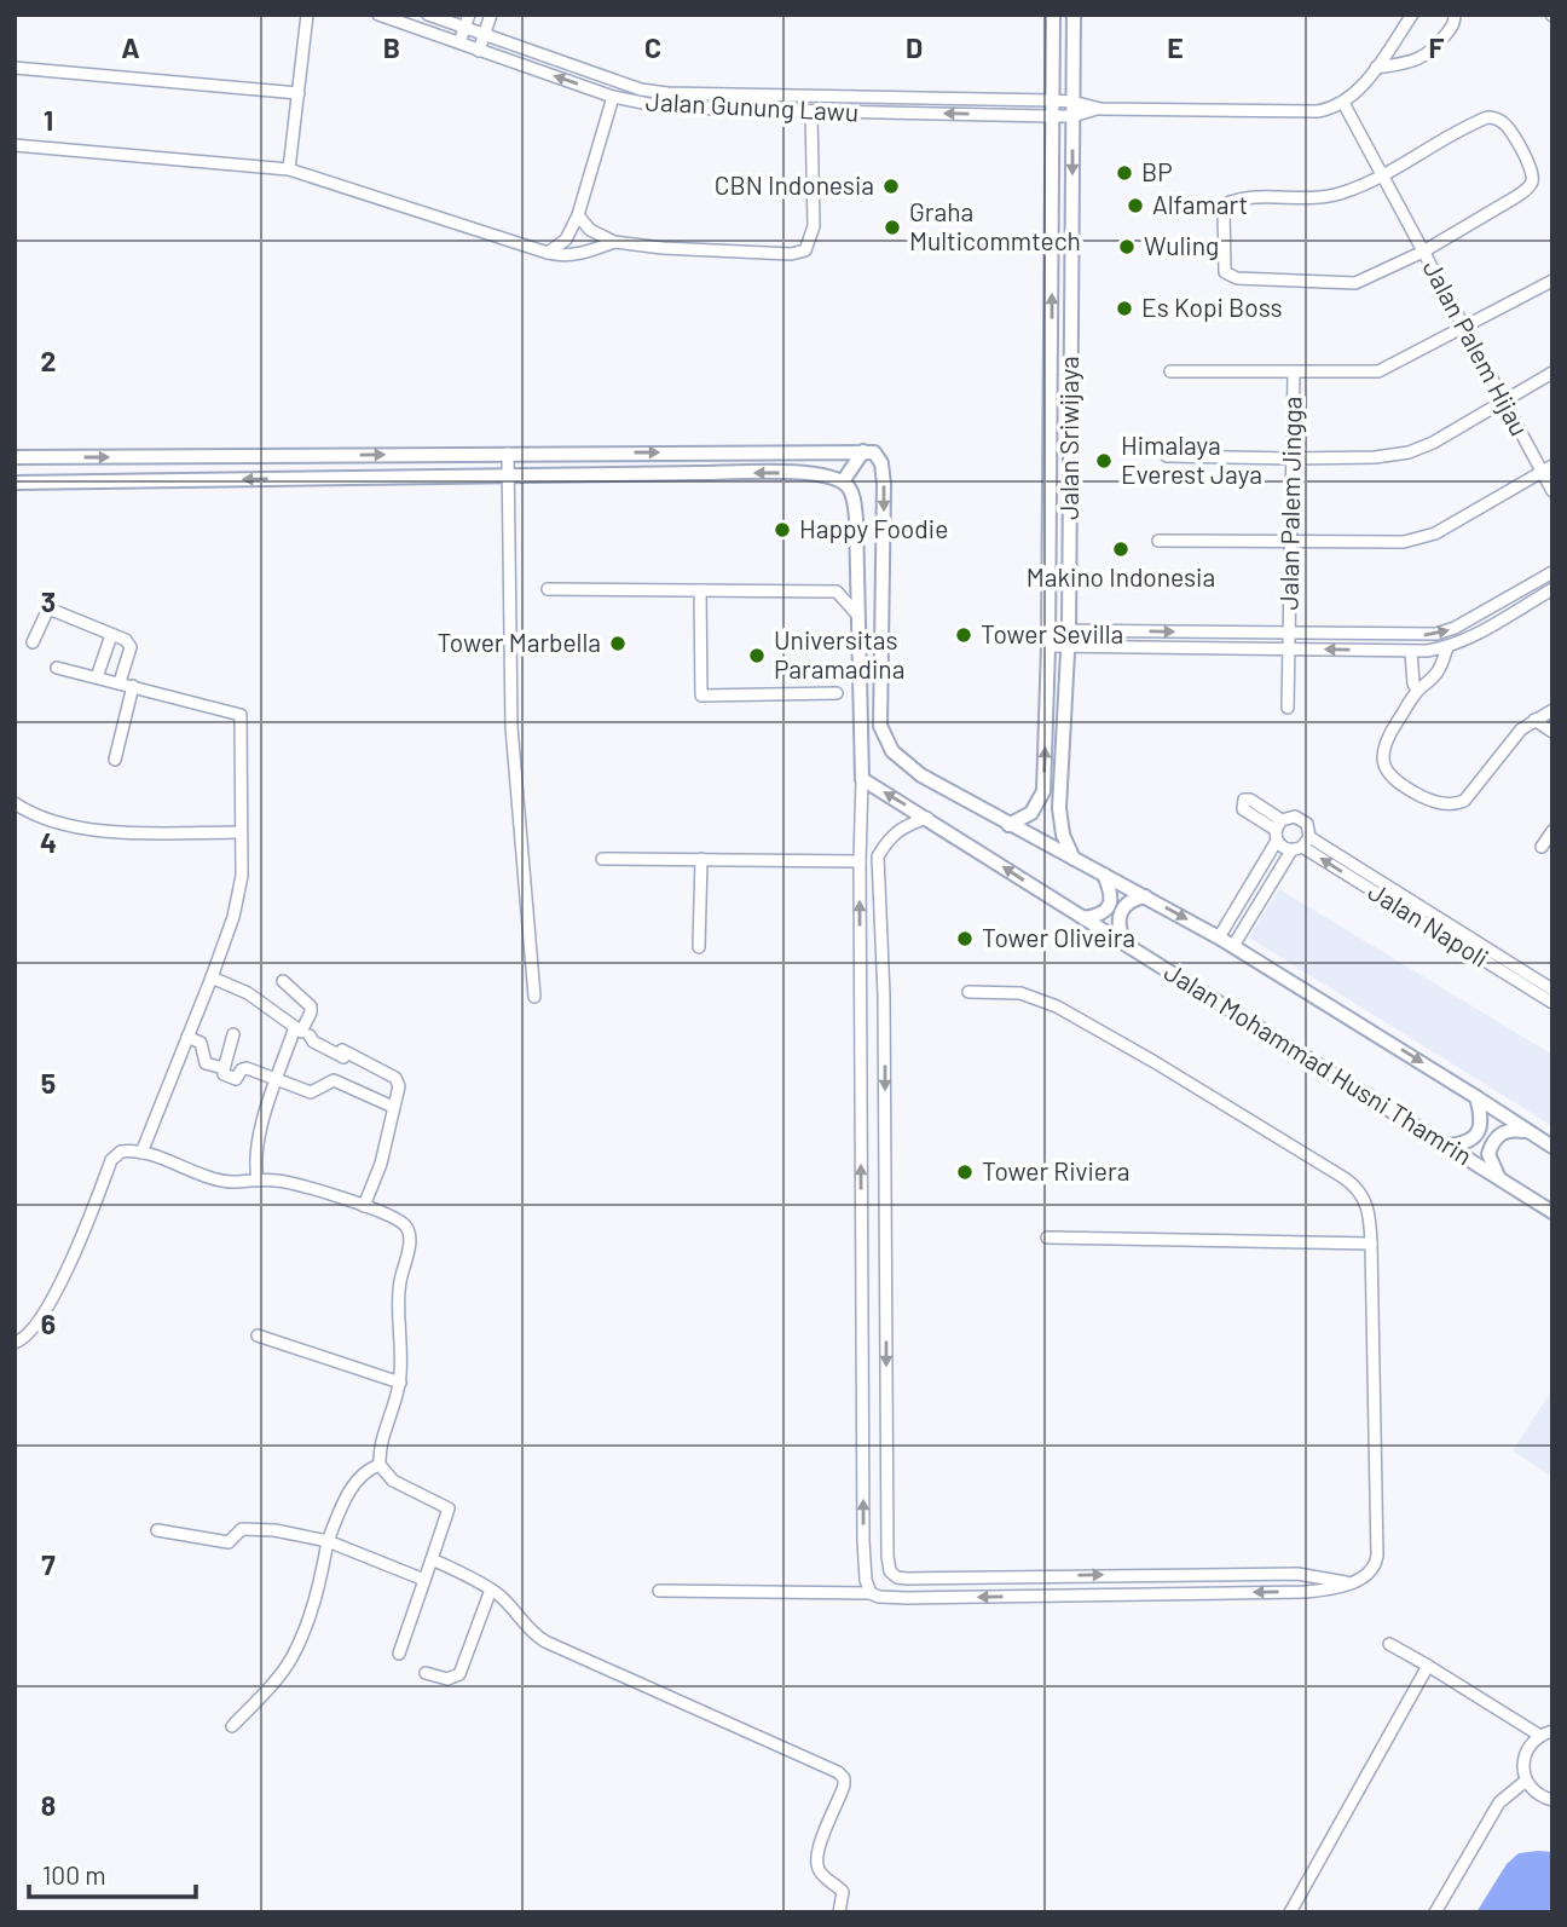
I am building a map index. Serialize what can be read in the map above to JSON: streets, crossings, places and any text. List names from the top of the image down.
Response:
{
  "streets": {
    "street": [
      "Jalan Gunung Lawu",
      "Jalan Palem Hijau",
      "Jalan Sriwijaya",
      "Jalan Palem Jingga",
      "Jalan Napoli",
      "Jalan Mohammad Husni Thamrin"
    ]
  },
  "crossings": [
    ["Jalan Gunung Lawu", "Jalan Sriwijaya"]
  ],
  "places": [
    "BP",
    "CBN Indonesia",
    "Alfamart",
    "Graha Multicommtech",
    "Wuling",
    "Es Kopi Boss",
    "Himalaya Everest Jaya",
    "Happy Foodie",
    "Makino Indonesia",
    "Tower Sevilla",
    "Tower Marbella",
    "Universitas Paramadina",
    "Tower Oliveira",
    "Tower Riviera"
  ],
  "scale_bar": "100 m",
  "grid": {
    "columns": [
      "A",
      "B",
      "C",
      "D",
      "E",
      "F"
    ],
    "rows": [
      "1",
      "2",
      "3",
      "4",
      "5",
      "6",
      "7",
      "8"
    ]
  }
}
